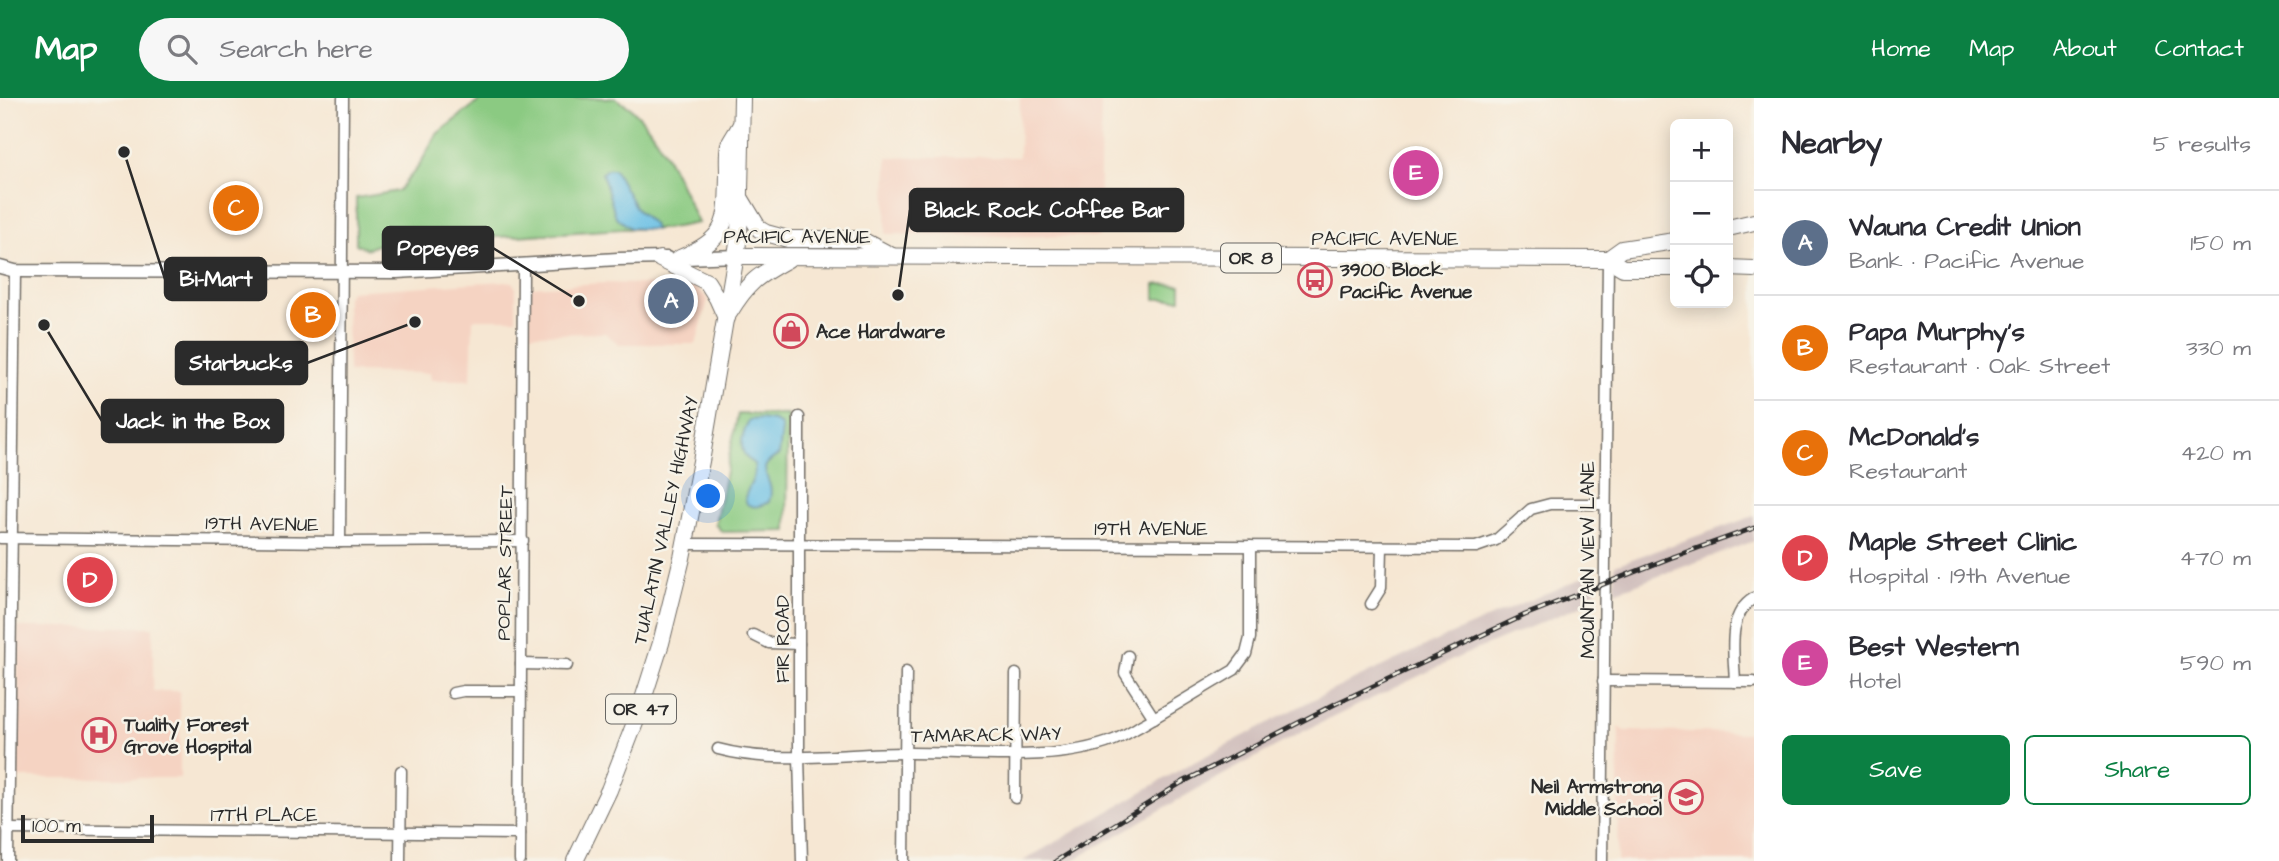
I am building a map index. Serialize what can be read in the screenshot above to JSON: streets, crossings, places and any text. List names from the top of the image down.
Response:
{
  "streets": {
    "highway": [
      "PACIFIC AVENUE",
      "OR 8",
      "TUALATIN VALLEY HIGHWAY",
      "OR 47"
    ],
    "street": [
      "19TH AVENUE",
      "MOUNTAIN VIEW LANE",
      "POPLAR STREET",
      "FIR ROAD",
      "TAMARACK WAY",
      "17TH PLACE"
    ]
  },
  "crossings": [
    ["PACIFIC AVENUE", "OR 8"],
    ["PACIFIC AVENUE", "TUALATIN VALLEY HIGHWAY"],
    ["PACIFIC AVENUE", "MOUNTAIN VIEW LANE"],
    ["PACIFIC AVENUE", "POPLAR STREET"],
    ["PACIFIC AVENUE", "OR 47"],
    ["OR 8", "MOUNTAIN VIEW LANE"],
    ["TUALATIN VALLEY HIGHWAY", "19TH AVENUE"],
    ["TUALATIN VALLEY HIGHWAY", "OR 47"],
    ["19TH AVENUE", "MOUNTAIN VIEW LANE"],
    ["19TH AVENUE", "POPLAR STREET"],
    ["19TH AVENUE", "FIR ROAD"],
    ["19TH AVENUE", "TAMARACK WAY"],
    ["POPLAR STREET", "17TH PLACE"],
    ["FIR ROAD", "TAMARACK WAY"]
  ],
  "places": {
    "other": [
      "Bi-Mart",
      "Black Rock Coffee Bar",
      "Popeyes",
      "Starbucks",
      "Jack in the Box"
    ],
    "bus stop": ["3900 Block Pacific Avenue"],
    "shop": ["Ace Hardware"],
    "hospital": ["Tuality Forest Grove Hospital"],
    "school or university": ["Neil Armstrong Middle School"]
  },
  "scale_bar": "100 m",
  "page": {
    "header": "Map",
    "search": "Search here",
    "nav": [
      "Home",
      "Map",
      "About",
      "Contact"
    ],
    "heading": ["Nearby", "5 results"],
    "map_buttons": ["+", "−"],
    "pins": [
      "E",
      "C",
      "A",
      "B",
      "D"
    ],
    "list": [
      {
        "mark": "A",
        "name": "Wauna Credit Union",
        "note": "Bank · Pacific Avenue",
        "value": "150 m"
      },
      {
        "mark": "B",
        "name": "Papa Murphy's",
        "note": "Restaurant · Oak Street",
        "value": "330 m"
      },
      {
        "mark": "C",
        "name": "McDonald's",
        "note": "Restaurant",
        "value": "420 m"
      },
      {
        "mark": "D",
        "name": "Maple Street Clinic",
        "note": "Hospital · 19th Avenue",
        "value": "470 m"
      },
      {
        "mark": "E",
        "name": "Best Western",
        "note": "Hotel",
        "value": "590 m"
      }
    ],
    "buttons": ["Save", "Share"],
    "scale": "100 m"
  }
}
